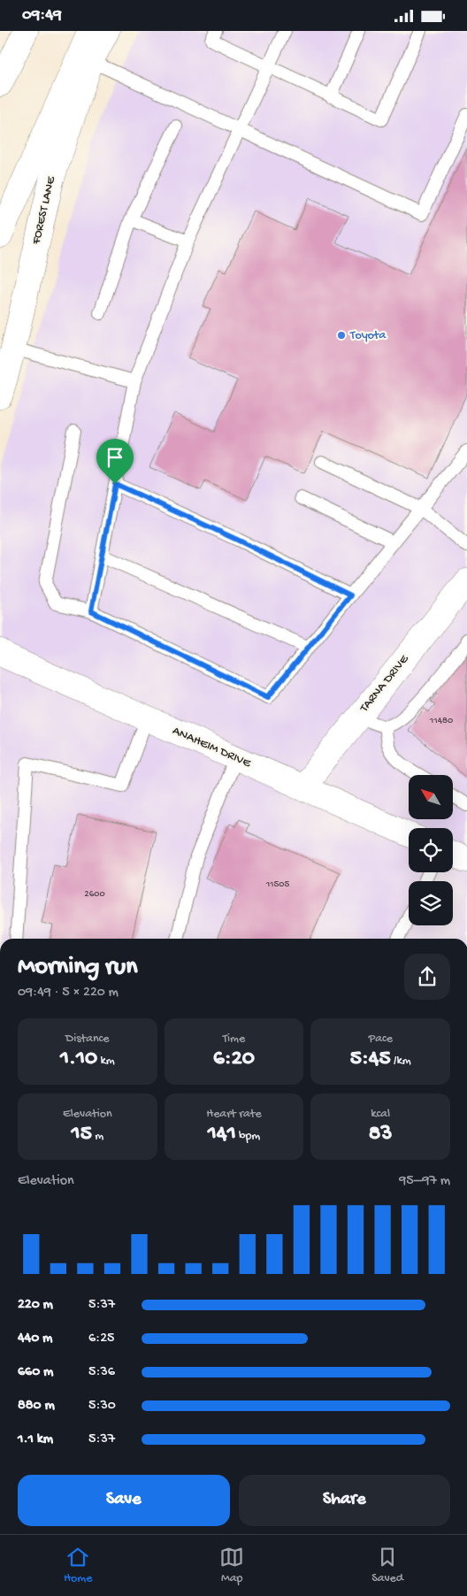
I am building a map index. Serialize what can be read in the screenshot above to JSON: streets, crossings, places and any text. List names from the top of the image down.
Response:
{
  "streets": {
    "main road": ["FOREST LANE", "TARNA DRIVE", "ANAHEIM DRIVE"]
  },
  "crossings": [
    ["TARNA DRIVE", "ANAHEIM DRIVE"]
  ],
  "places": ["Toyota"],
  "house_numbers": ["11480", "11505", "2600"],
  "north": "top left",
  "page": {
    "status": "09:49",
    "heading": ["Morning run", "09:49 · 5 × 220 m"],
    "stats": [
      ["Distance", "1.10 km"],
      ["Time", "6:20"],
      ["Pace", "5:45 /km"],
      ["Elevation", "15 m"],
      ["Heart rate", "141 bpm"],
      ["kcal", "83"]
    ],
    "chart": ["Elevation", "95–97 m"],
    "list": [
      {
        "name": "220 m",
        "note": "5:37"
      },
      {
        "name": "440 m",
        "note": "6:25"
      },
      {
        "name": "660 m",
        "note": "5:36"
      },
      {
        "name": "880 m",
        "note": "5:30"
      },
      {
        "name": "1.1 km",
        "note": "5:37"
      }
    ],
    "buttons": ["Save", "Share"],
    "tabs": ["Home", "Map", "Saved"]
  }
}
